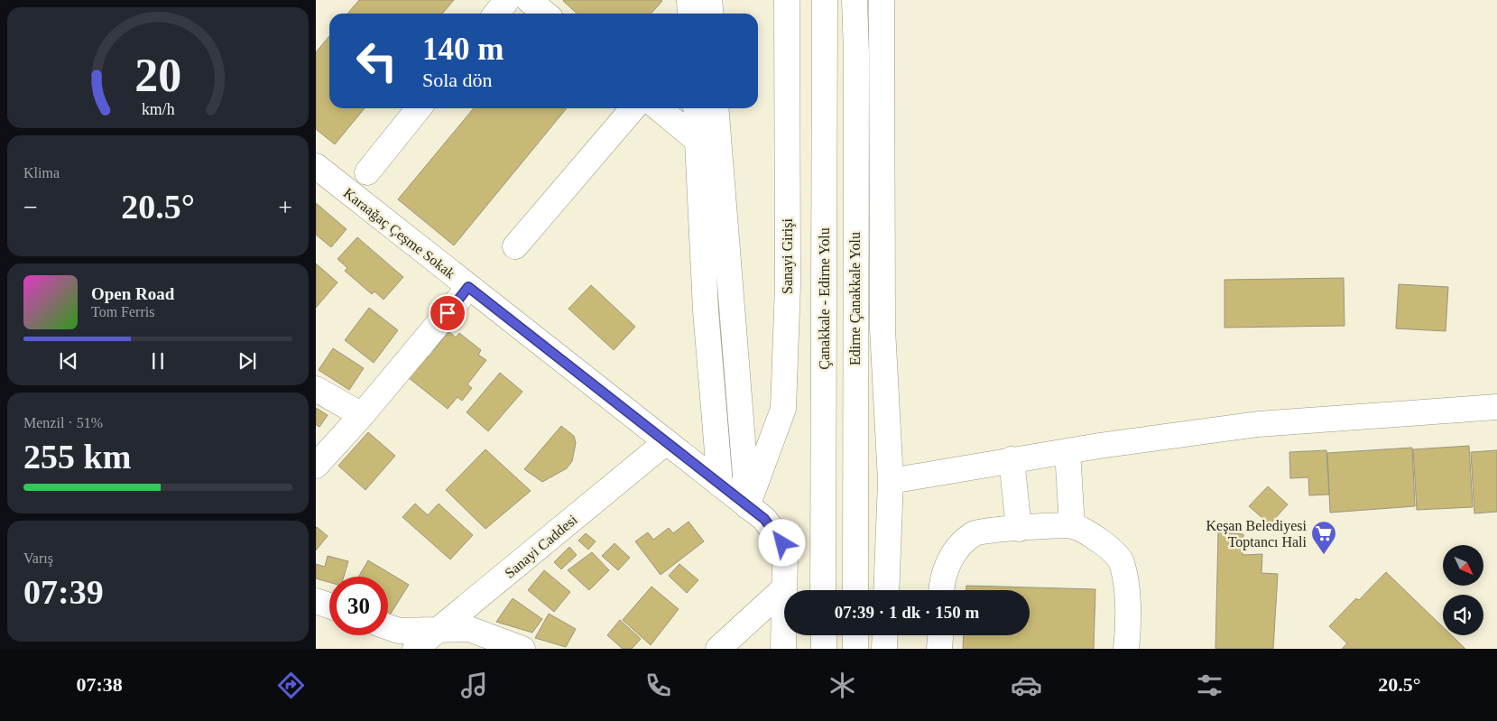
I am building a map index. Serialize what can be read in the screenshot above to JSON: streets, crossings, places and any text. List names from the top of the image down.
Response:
{
  "streets": {
    "main road": [
      "Karaağaç Çeşme Sokak",
      "Sanayi Girişi",
      "Çanakkale - Edirne Yolu",
      "Edirne Çanakkale Yolu",
      "Sanayi Caddesi"
    ]
  },
  "crossings": [
    ["Karaağaç Çeşme Sokak", "Sanayi Girişi"],
    ["Karaağaç Çeşme Sokak", "Sanayi Caddesi"]
  ],
  "places": {
    "supermarket": ["Keşan Belediyesi Toptancı Hali"]
  },
  "north": "bottom right",
  "page": {
    "turn": ["140 m", "Sola dön"],
    "tile": [
      "Klima",
      ["Menzil · 51%", "255 km"],
      ["Varış", "07:39"]
    ],
    "heat": ["−", "20.5°", "+"],
    "song": ["Open Road", "Tom Ferris"],
    "limit": "30",
    "trip": "07:39 · 1 dk · 150 m",
    "tabs": ["07:38", "20.5°"],
    "gauge": ["20", "km/h"]
  }
}
